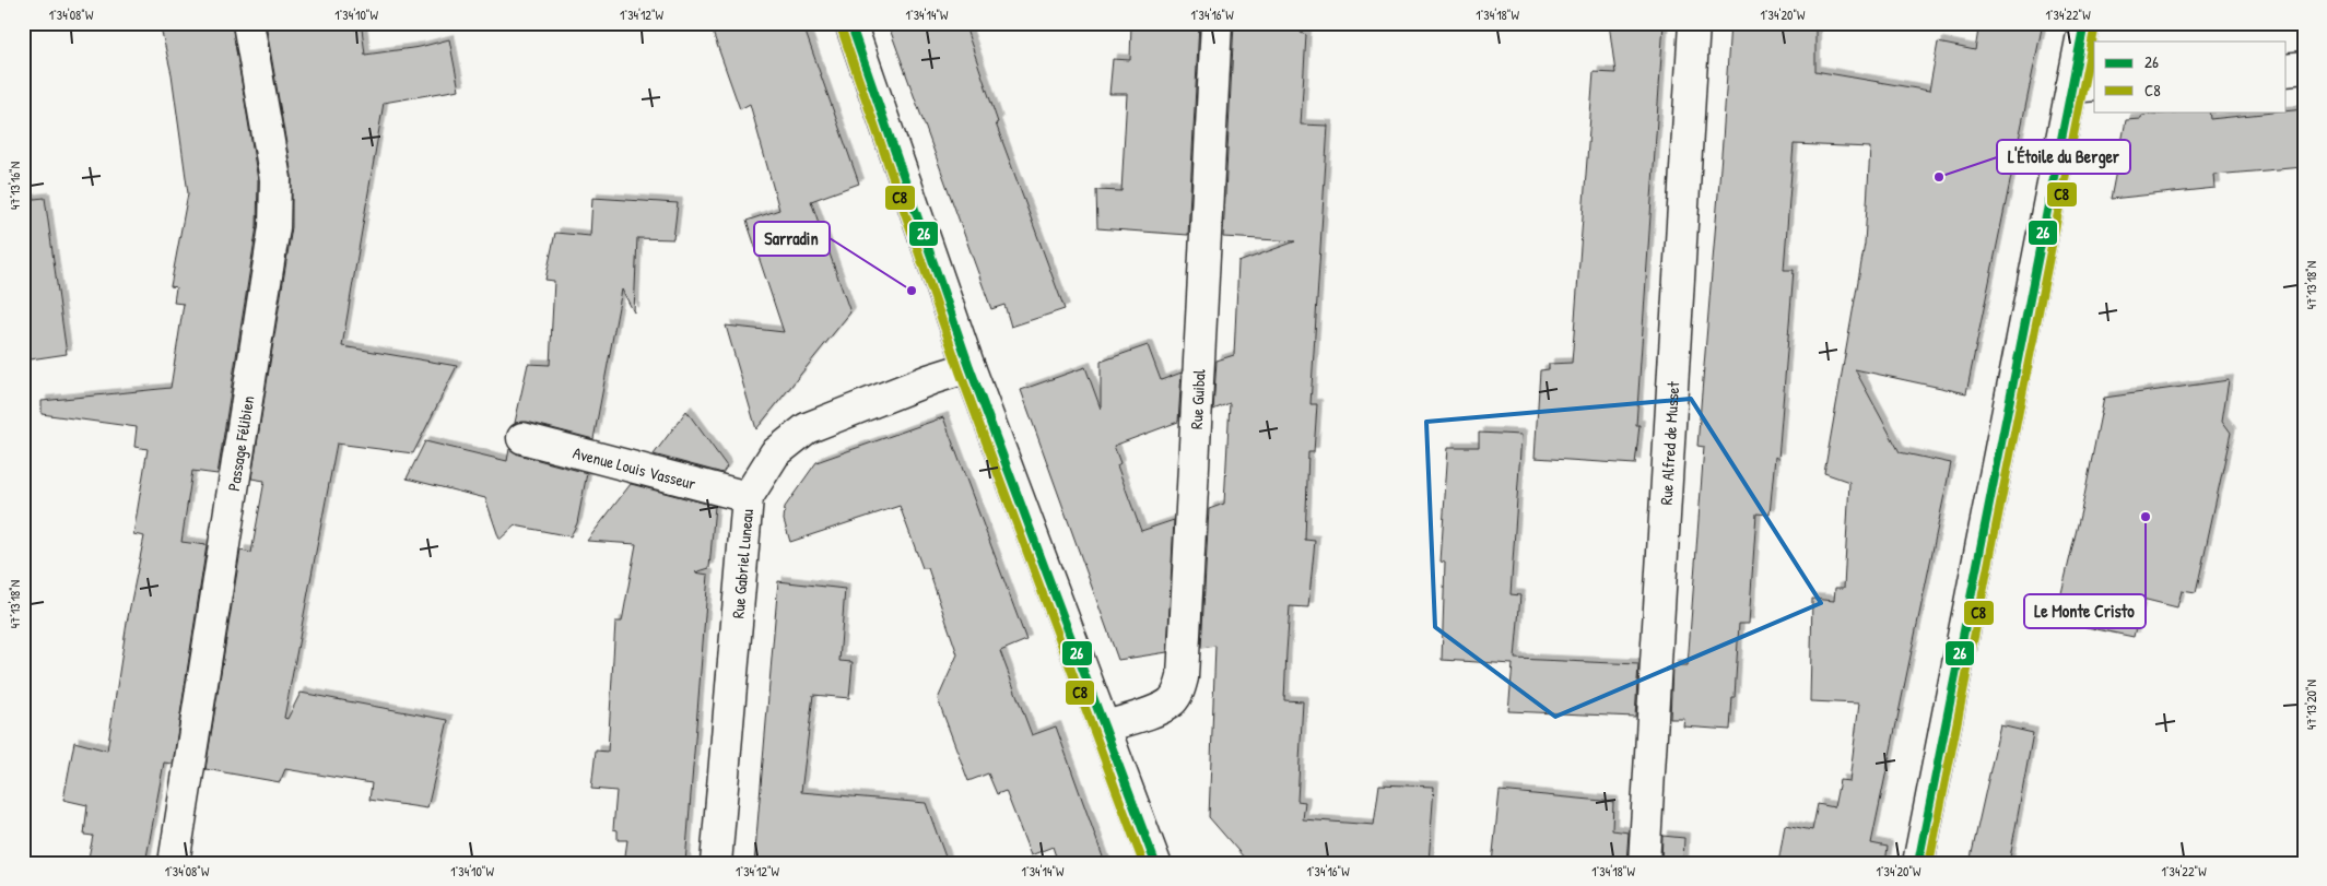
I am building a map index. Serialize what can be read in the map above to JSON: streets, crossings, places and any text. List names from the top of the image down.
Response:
{
  "streets": {
    "street": [
      "Rue Guibal",
      "Passage Félibien",
      "Rue Alfred de Musset",
      "Avenue Louis Vasseur",
      "Rue Gabriel Luneau"
    ]
  },
  "crossings": [
    ["Avenue Louis Vasseur", "Rue Gabriel Luneau"]
  ],
  "places": ["L'Étoile du Berger", "Sarradin", "Le Monte Cristo"],
  "lines": ["transit line 26", "transit line C8"],
  "legend": ["26", "C8"],
  "coordinates": [
    "1°34'08\"W",
    "1°34'10\"W",
    "1°34'12\"W",
    "1°34'14\"W",
    "1°34'16\"W",
    "1°34'18\"W",
    "1°34'20\"W",
    "1°34'22\"W",
    "47°13'16\"N",
    "47°13'18\"N",
    "47°13'20\"N"
  ]
}
